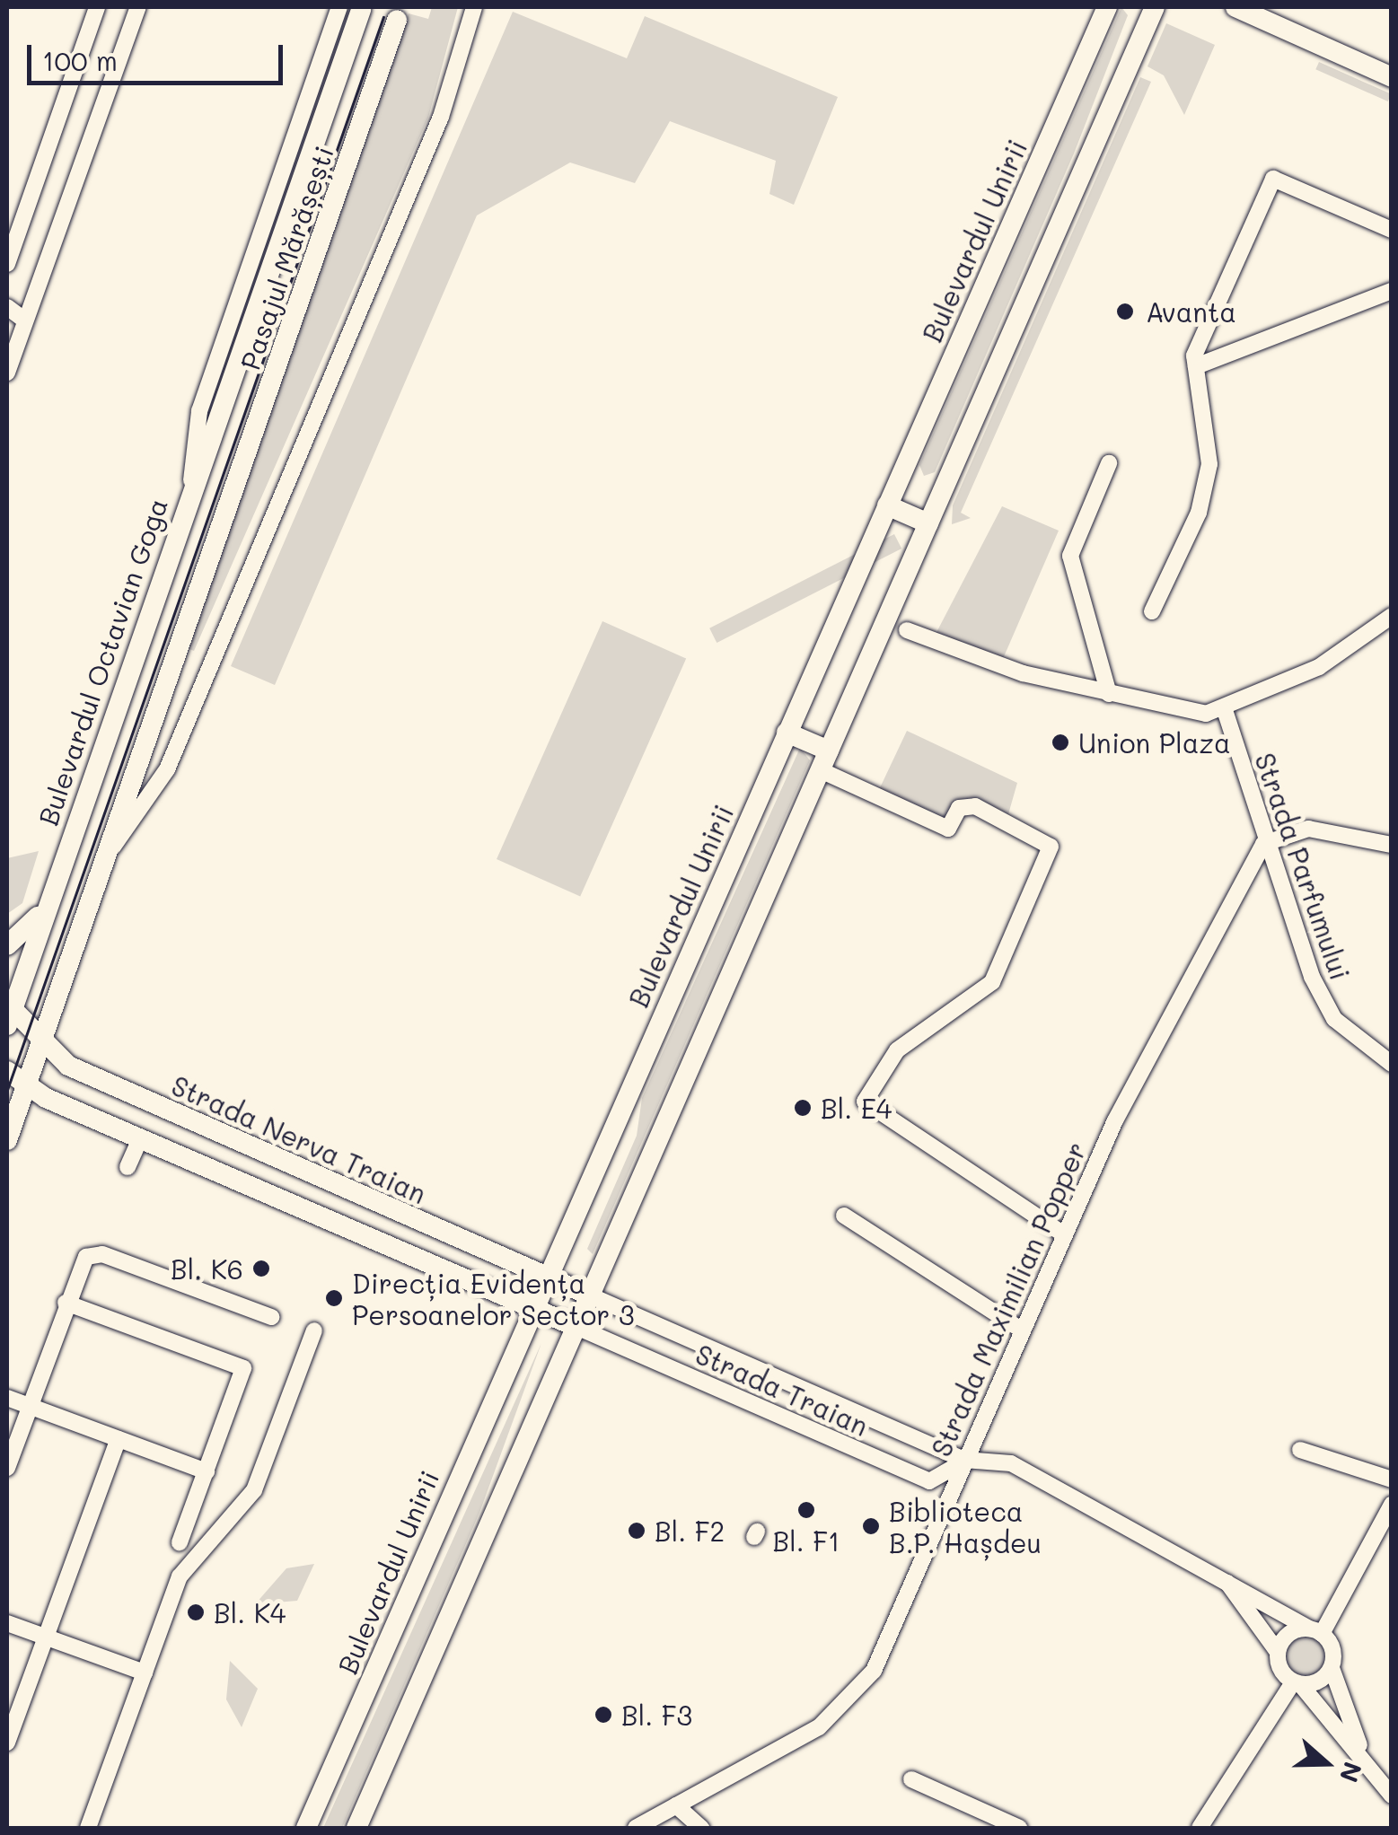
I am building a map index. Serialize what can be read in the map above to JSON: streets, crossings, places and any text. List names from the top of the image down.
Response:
{
  "streets": {
    "main road": [
      "Bulevardul Unirii",
      "Pasajul Mărășești",
      "Bulevardul Octavian Goga",
      "Strada Nerva Traian"
    ],
    "street": ["Strada Parfumului", "Strada Maximilian Popper", "Strada Traian"]
  },
  "crossings": [
    ["Bulevardul Unirii", "Strada Nerva Traian"],
    ["Pasajul Mărășești", "Bulevardul Octavian Goga"],
    ["Bulevardul Octavian Goga", "Strada Nerva Traian"],
    ["Strada Parfumului", "Strada Maximilian Popper"],
    ["Strada Nerva Traian", "Strada Traian"],
    ["Strada Maximilian Popper", "Strada Traian"]
  ],
  "places": [
    "Avanta",
    "Union Plaza",
    "Bl. E4",
    "Bl. K6",
    "Direcția Evidența Persoanelor Sector 3",
    "Bl. F1",
    "Biblioteca B.P. Hașdeu",
    "Bl. F2",
    "Bl. K4",
    "Bl. F3"
  ],
  "scale_bar": "100 m",
  "north": "right"
}
